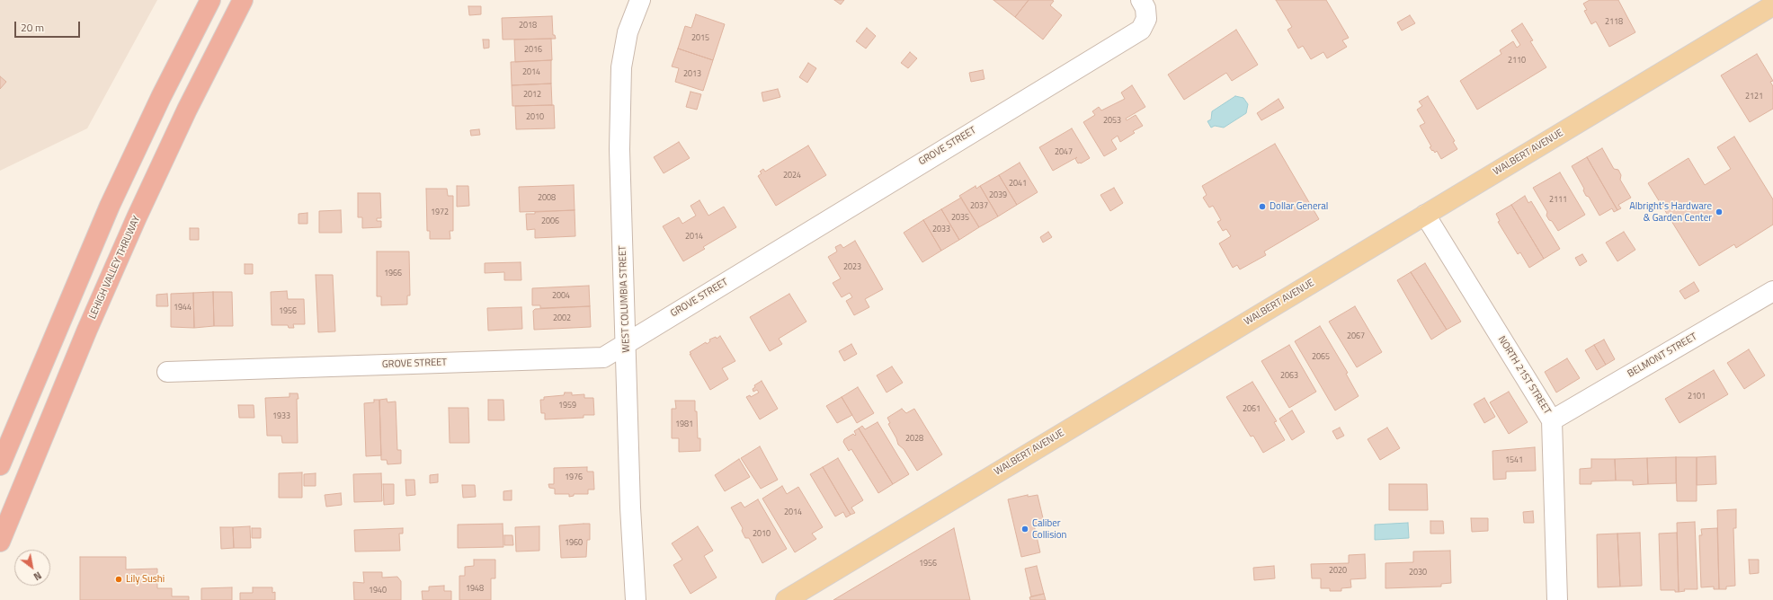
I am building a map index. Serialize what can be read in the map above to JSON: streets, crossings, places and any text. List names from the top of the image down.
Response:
{
  "streets": {
    "highway": ["LEHIGH VALLEY THRUWAY"],
    "main road": ["WALBERT AVENUE"],
    "street": [
      "GROVE STREET",
      "WEST COLUMBIA STREET",
      "BELMONT STREET",
      "NORTH 21ST STREET"
    ]
  },
  "crossings": [
    ["GROVE STREET", "WEST COLUMBIA STREET"],
    ["WALBERT AVENUE", "NORTH 21ST STREET"],
    ["BELMONT STREET", "NORTH 21ST STREET"]
  ],
  "places": [
    "Dollar General",
    "Albright's Hardware & Garden Center",
    "Caliber Collision",
    "Lily Sushi"
  ],
  "house_numbers": [
    "2118",
    "2018",
    "2015",
    "2016",
    "2110",
    "2014",
    "2013",
    "2012",
    "2121",
    "2010",
    "2053",
    "2047",
    "2024",
    "2041",
    "2039",
    "2008",
    "2111",
    "2037",
    "1972",
    "2035",
    "2006",
    "2033",
    "2014",
    "2023",
    "1966",
    "2004",
    "1944",
    "1956",
    "2002",
    "2067",
    "2065",
    "2063",
    "2101",
    "1959",
    "2061",
    "1933",
    "1981",
    "2028",
    "1541",
    "1976",
    "2014",
    "2010",
    "1960",
    "1956",
    "2020",
    "2030",
    "1948",
    "1940"
  ],
  "scale_bar": "20 m",
  "north": "bottom right"
}
